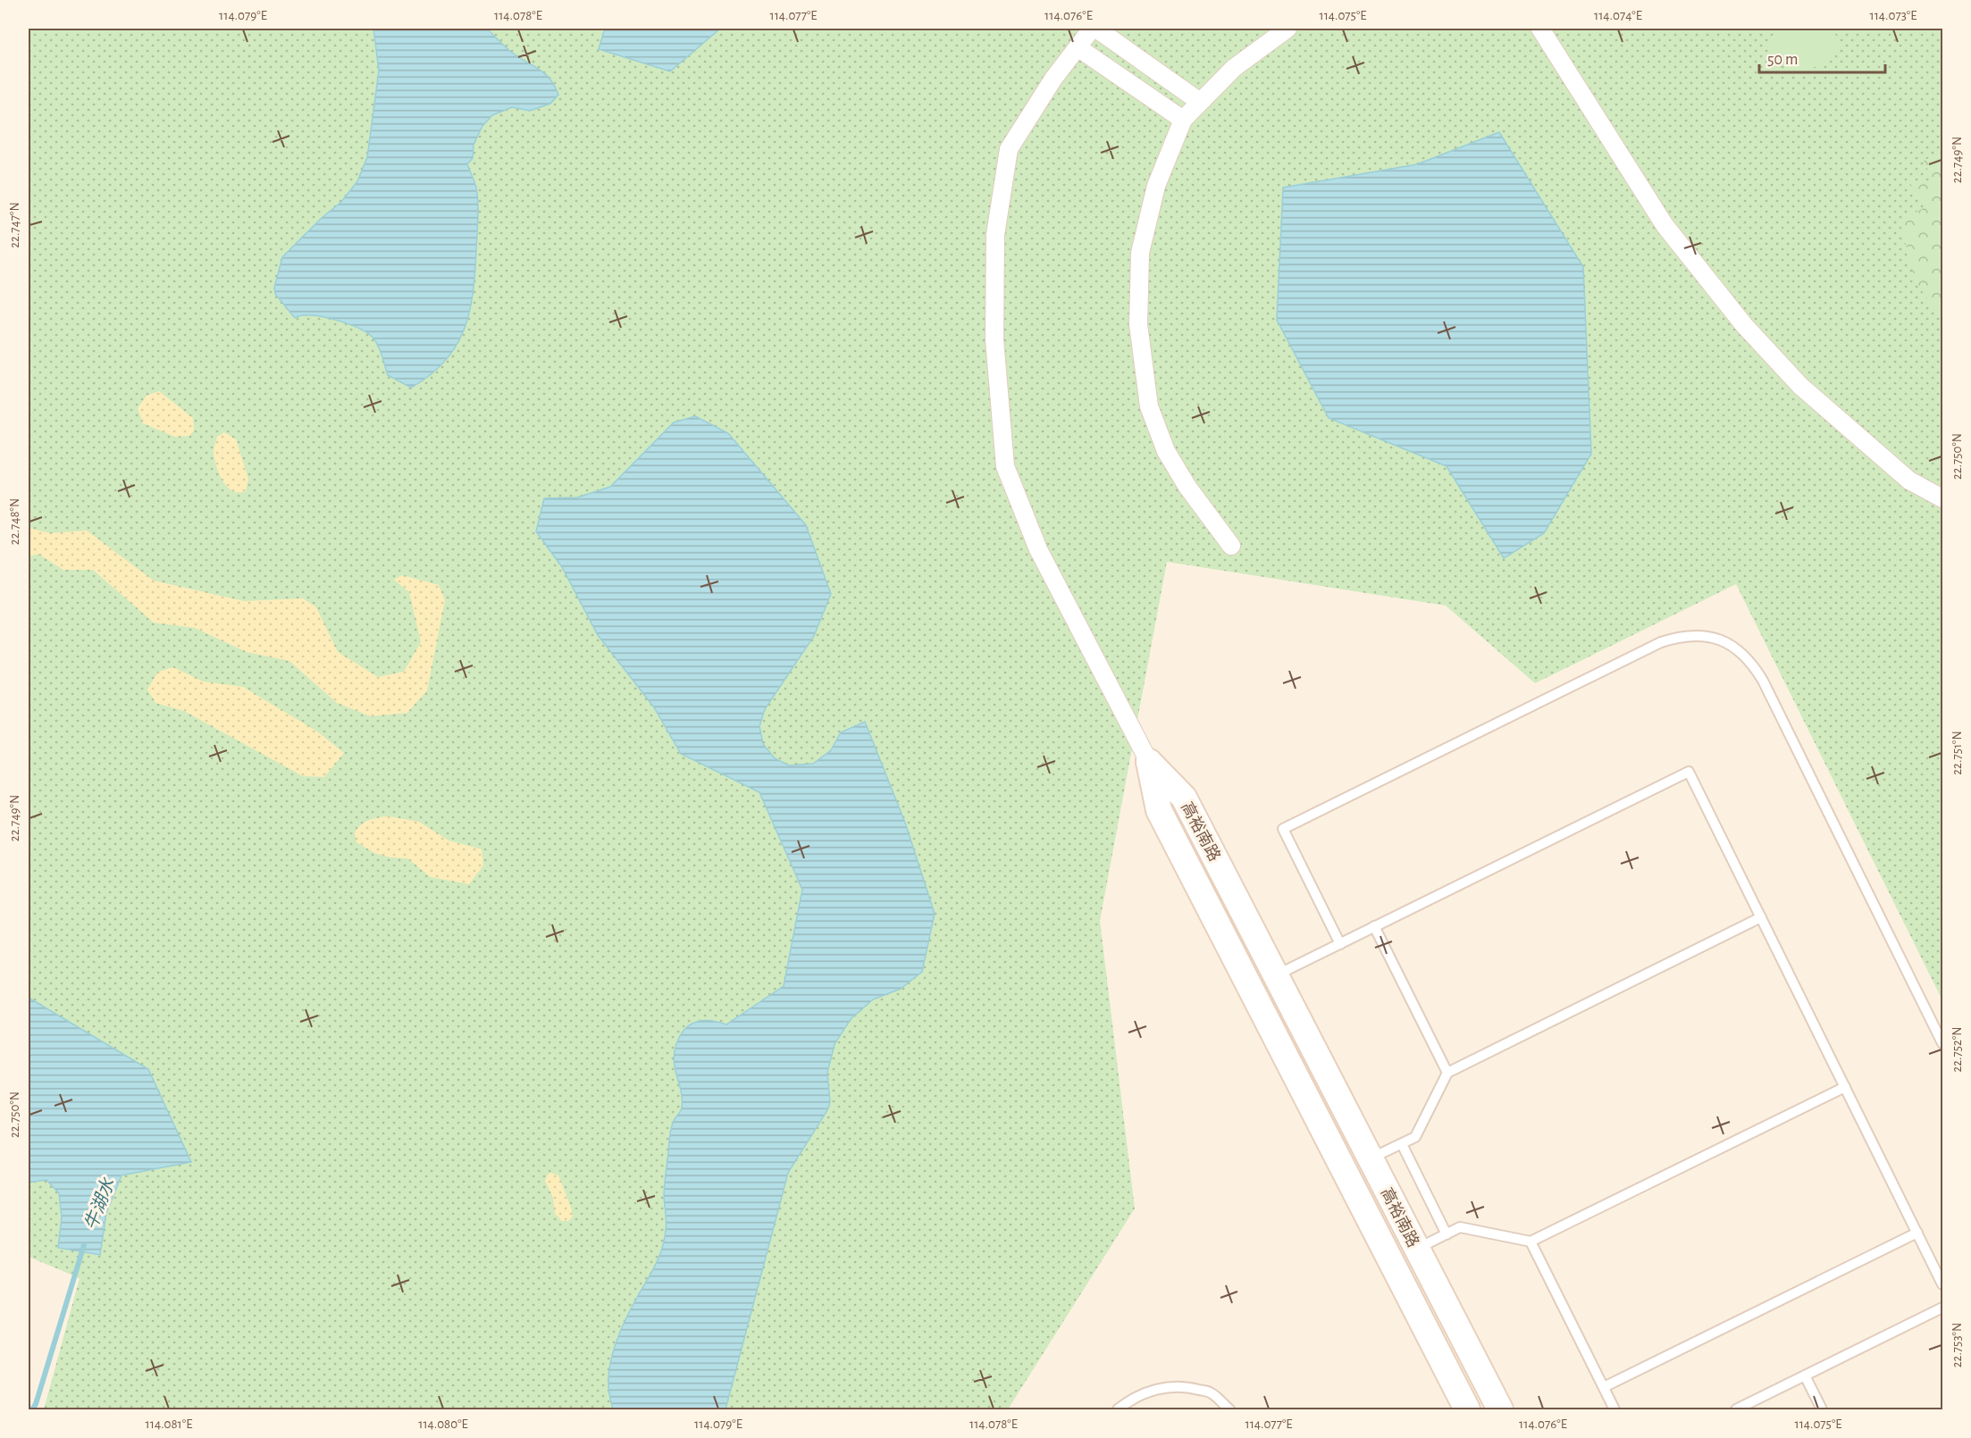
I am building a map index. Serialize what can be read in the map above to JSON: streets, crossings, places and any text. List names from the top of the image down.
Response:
{
  "streets": {
    "street": ["高裕南路"]
  },
  "water": ["牛湖水"],
  "scale_bar": "50 m",
  "coordinates": [
    "114.079°E",
    "114.078°E",
    "114.077°E",
    "114.076°E",
    "114.075°E",
    "114.074°E",
    "114.073°E",
    "22.749°N",
    "22.747°N",
    "22.750°N",
    "22.748°N",
    "22.751°N",
    "22.752°N",
    "22.753°N",
    "114.081°E",
    "114.080°E"
  ]
}
